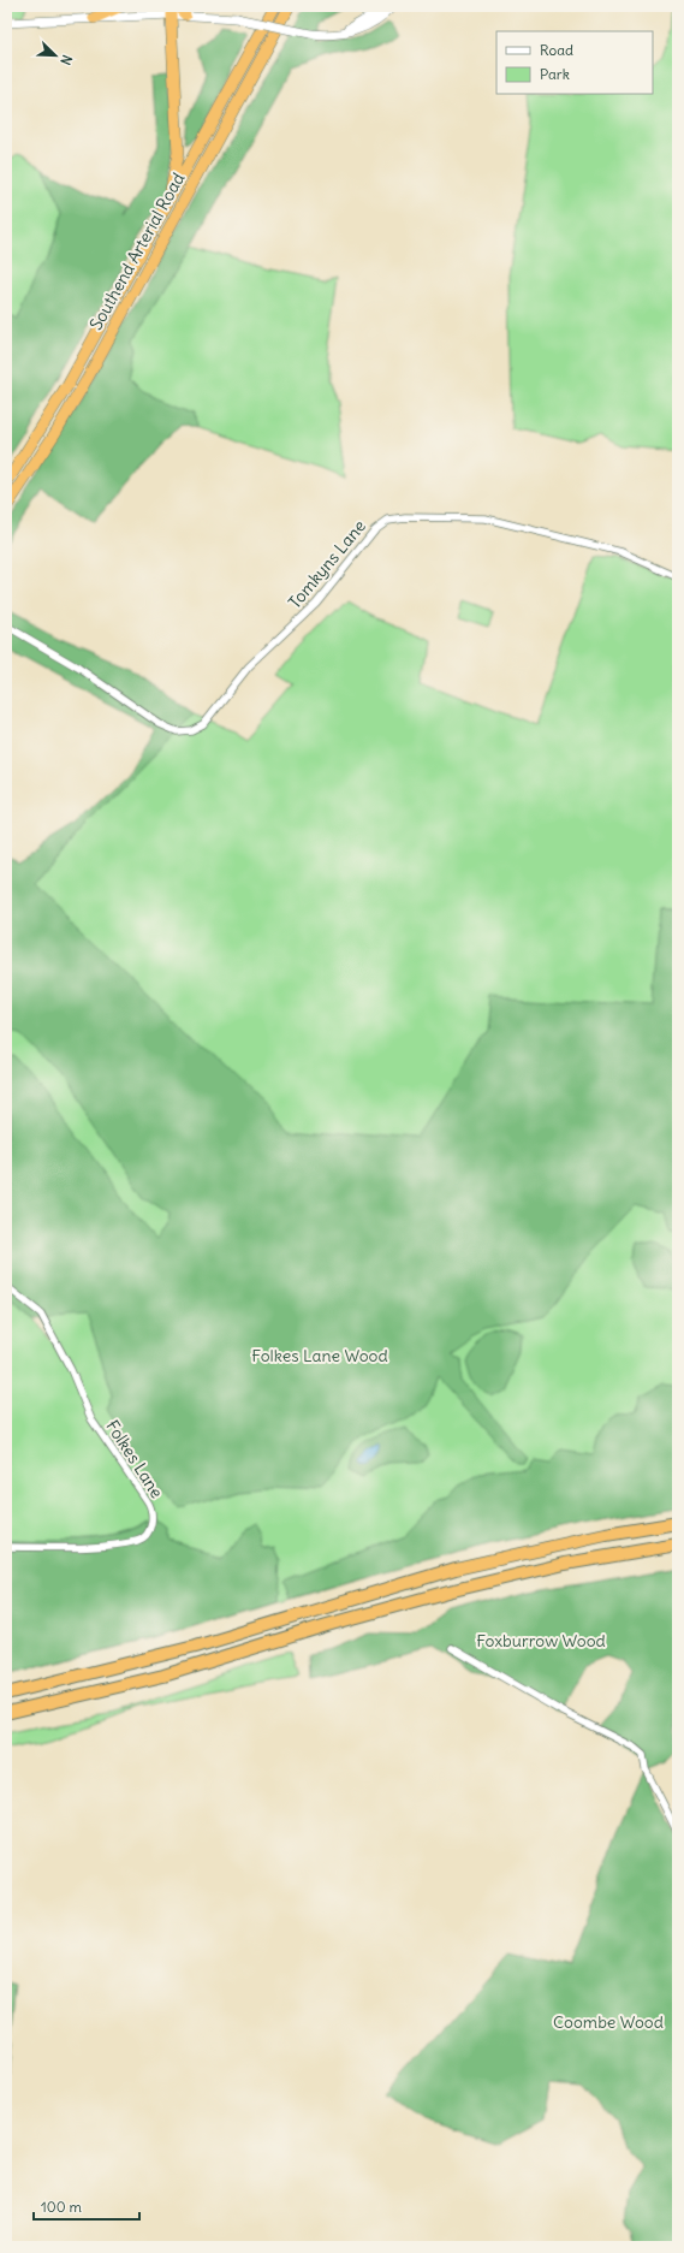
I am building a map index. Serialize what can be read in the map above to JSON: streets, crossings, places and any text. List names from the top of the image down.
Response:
{
  "streets": {
    "highway": ["Southend Arterial Road"],
    "street": ["Tomkyns Lane", "Folkes Lane"]
  },
  "parks": ["Folkes Lane Wood", "Foxburrow Wood", "Coombe Wood"],
  "legend": ["Road", "Park"],
  "scale_bar": "100 m",
  "north": "bottom right"
}
